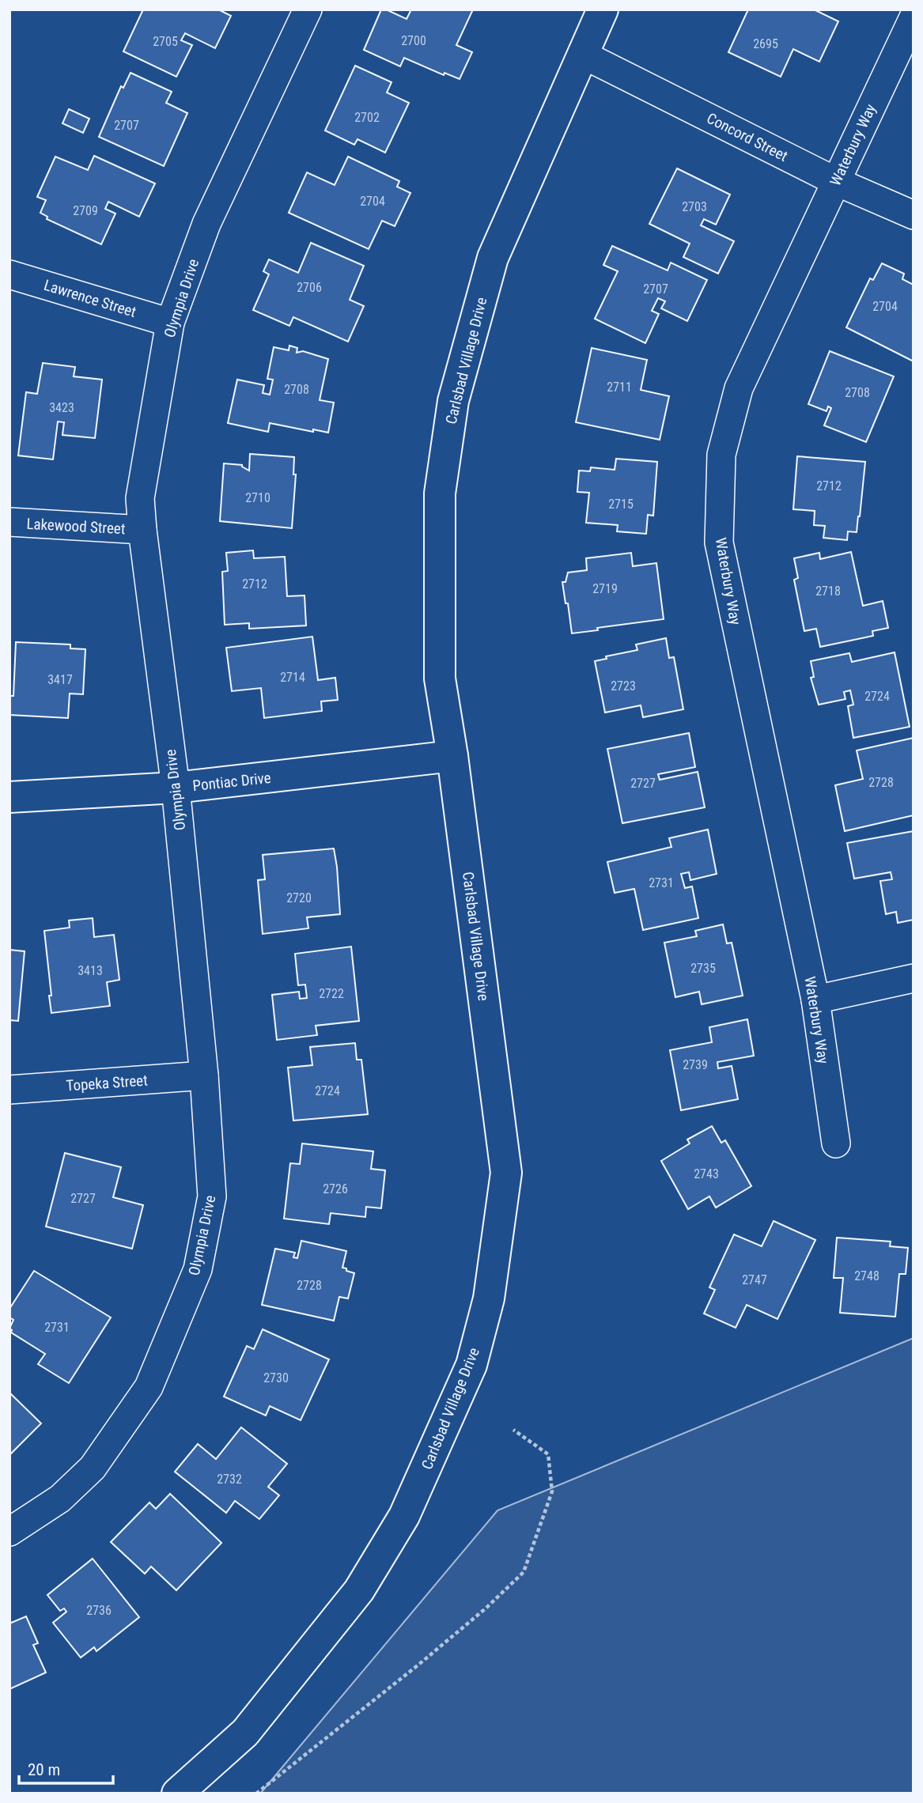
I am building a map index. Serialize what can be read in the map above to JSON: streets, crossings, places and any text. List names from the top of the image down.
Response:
{
  "streets": {
    "main road": ["Carlsbad Village Drive", "Pontiac Drive"],
    "street": [
      "Concord Street",
      "Waterbury Way",
      "Lawrence Street",
      "Olympia Drive",
      "Lakewood Street",
      "Topeka Street"
    ]
  },
  "crossings": [
    ["Concord Street", "Waterbury Way"],
    ["Concord Street", "Carlsbad Village Drive"],
    ["Lawrence Street", "Olympia Drive"],
    ["Olympia Drive", "Lakewood Street"],
    ["Olympia Drive", "Pontiac Drive"],
    ["Olympia Drive", "Topeka Street"],
    ["Carlsbad Village Drive", "Pontiac Drive"]
  ],
  "house_numbers": [
    "2700",
    "2705",
    "2695",
    "2702",
    "2707",
    "2704",
    "2703",
    "2709",
    "2706",
    "2707",
    "2704",
    "2711",
    "2708",
    "2708",
    "3423",
    "2712",
    "2710",
    "2715",
    "2712",
    "2719",
    "2718",
    "2714",
    "3417",
    "2723",
    "2724",
    "2728",
    "2727",
    "2731",
    "2720",
    "2735",
    "3413",
    "2722",
    "2739",
    "2724",
    "2743",
    "2726",
    "2727",
    "2748",
    "2747",
    "2728",
    "2731",
    "2730",
    "2732",
    "2736"
  ],
  "scale_bar": "20 m"
}
